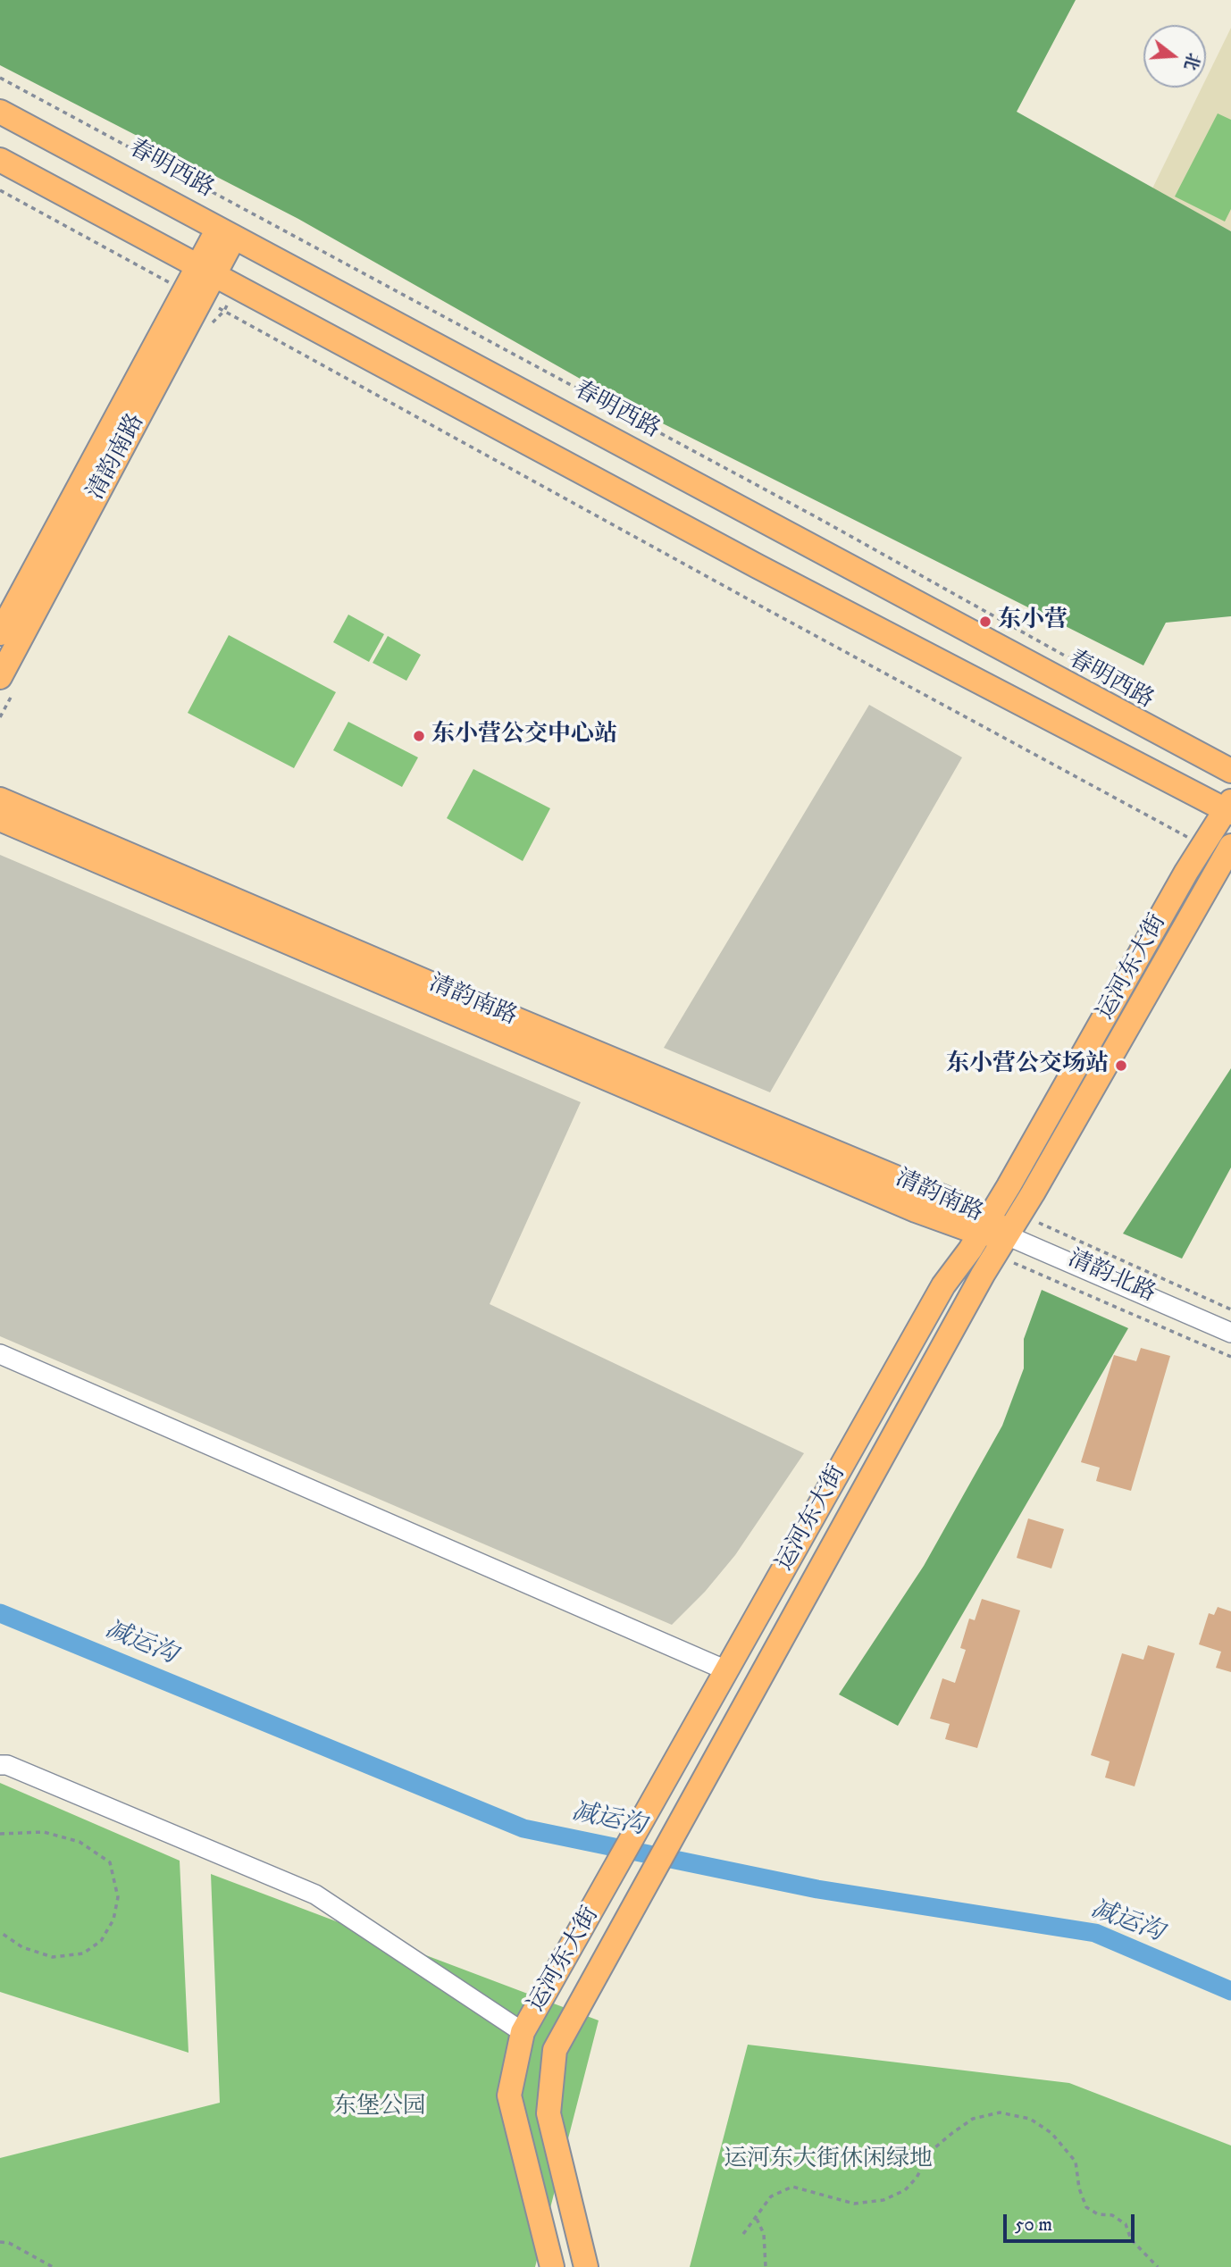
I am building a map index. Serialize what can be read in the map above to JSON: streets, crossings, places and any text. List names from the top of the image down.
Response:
{
  "streets": {
    "main road": ["春明西路", "清韵南路", "运河东大街"],
    "street": ["清韵北路"]
  },
  "crossings": [
    ["春明西路", "清韵南路"],
    ["清韵南路", "运河东大街"],
    ["清韵南路", "清韵北路"],
    ["运河东大街", "清韵北路"]
  ],
  "water": ["减运沟"],
  "parks": ["东堡公园", "运河东大街休闲绿地"],
  "places": ["东小营", "东小营公交中心站", "东小营公交场站"],
  "scale_bar": "50 m",
  "north": "right"
}
